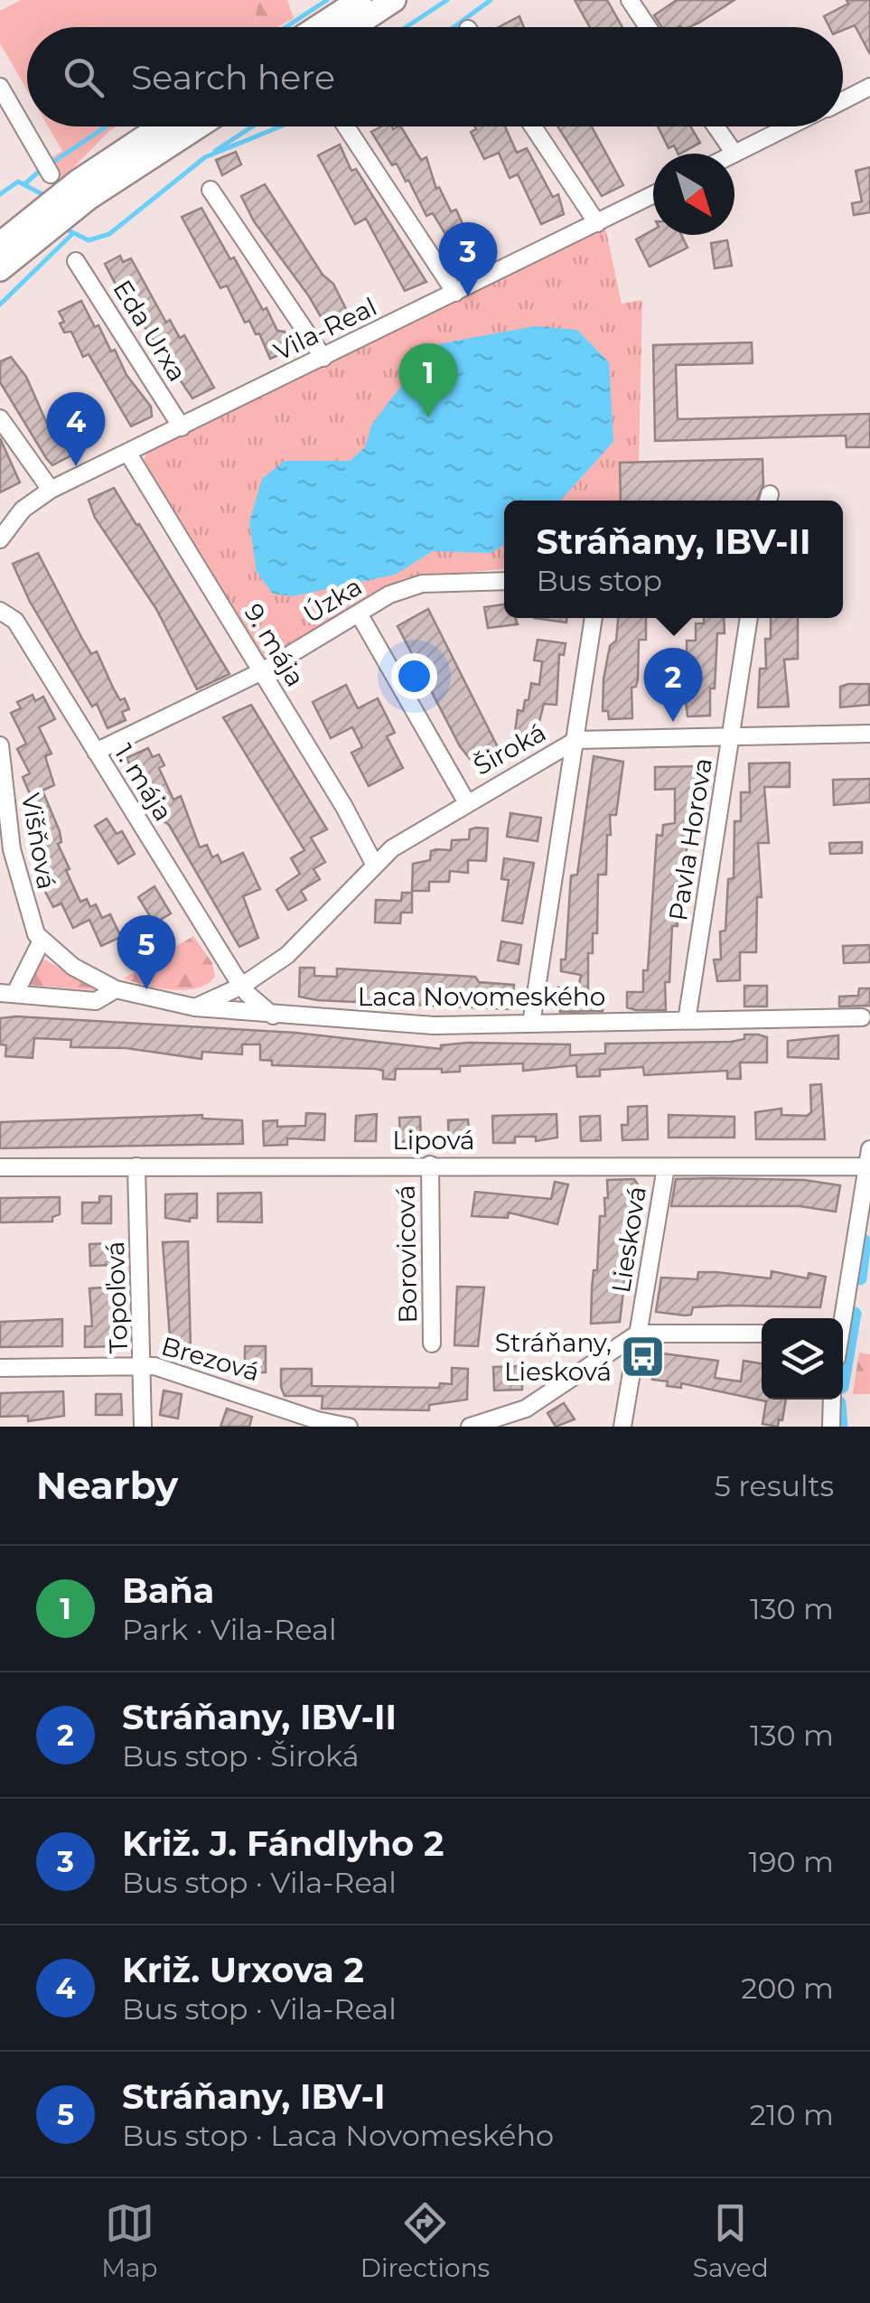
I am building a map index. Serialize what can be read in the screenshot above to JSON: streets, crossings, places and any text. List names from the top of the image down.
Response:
{
  "streets": {
    "street": [
      "Vila-Real",
      "Eda Urxa",
      "Úzka",
      "9. mája",
      "Široká",
      "1. mája",
      "Pavla Horova",
      "Višňová",
      "Laca Novomeského",
      "Lipová",
      "Liesková",
      "Borovicová",
      "Topoľová",
      "Brezová"
    ]
  },
  "crossings": [
    ["Vila-Real", "Eda Urxa"],
    ["Vila-Real", "9. mája"],
    ["Úzka", "9. mája"],
    ["Úzka", "1. mája"],
    ["9. mája", "Široká"],
    ["Široká", "1. mája"],
    ["Široká", "Pavla Horova"],
    ["Široká", "Laca Novomeského"],
    ["1. mája", "Laca Novomeského"],
    ["Pavla Horova", "Laca Novomeského"],
    ["Lipová", "Liesková"],
    ["Lipová", "Borovicová"],
    ["Lipová", "Topoľová"],
    ["Topoľová", "Brezová"]
  ],
  "places": {
    "bus stop": ["Stráňany, Liesková"]
  },
  "north": "bottom right",
  "page": {
    "search": "Search here",
    "pins": [
      "3",
      "1",
      "4",
      "2",
      "5"
    ],
    "popup": ["Stráňany, IBV-II", "Bus stop"],
    "heading": ["Nearby", "5 results"],
    "list": [
      {
        "mark": "1",
        "name": "Baňa",
        "note": "Park · Vila-Real",
        "value": "130 m"
      },
      {
        "mark": "2",
        "name": "Stráňany, IBV-II",
        "note": "Bus stop · Široká",
        "value": "130 m"
      },
      {
        "mark": "3",
        "name": "Križ. J. Fándlyho 2",
        "note": "Bus stop · Vila-Real",
        "value": "190 m"
      },
      {
        "mark": "4",
        "name": "Križ. Urxova 2",
        "note": "Bus stop · Vila-Real",
        "value": "200 m"
      },
      {
        "mark": "5",
        "name": "Stráňany, IBV-I",
        "note": "Bus stop · Laca Novomeského",
        "value": "210 m"
      }
    ],
    "nav": ["Map", "Directions", "Saved"]
  }
}
